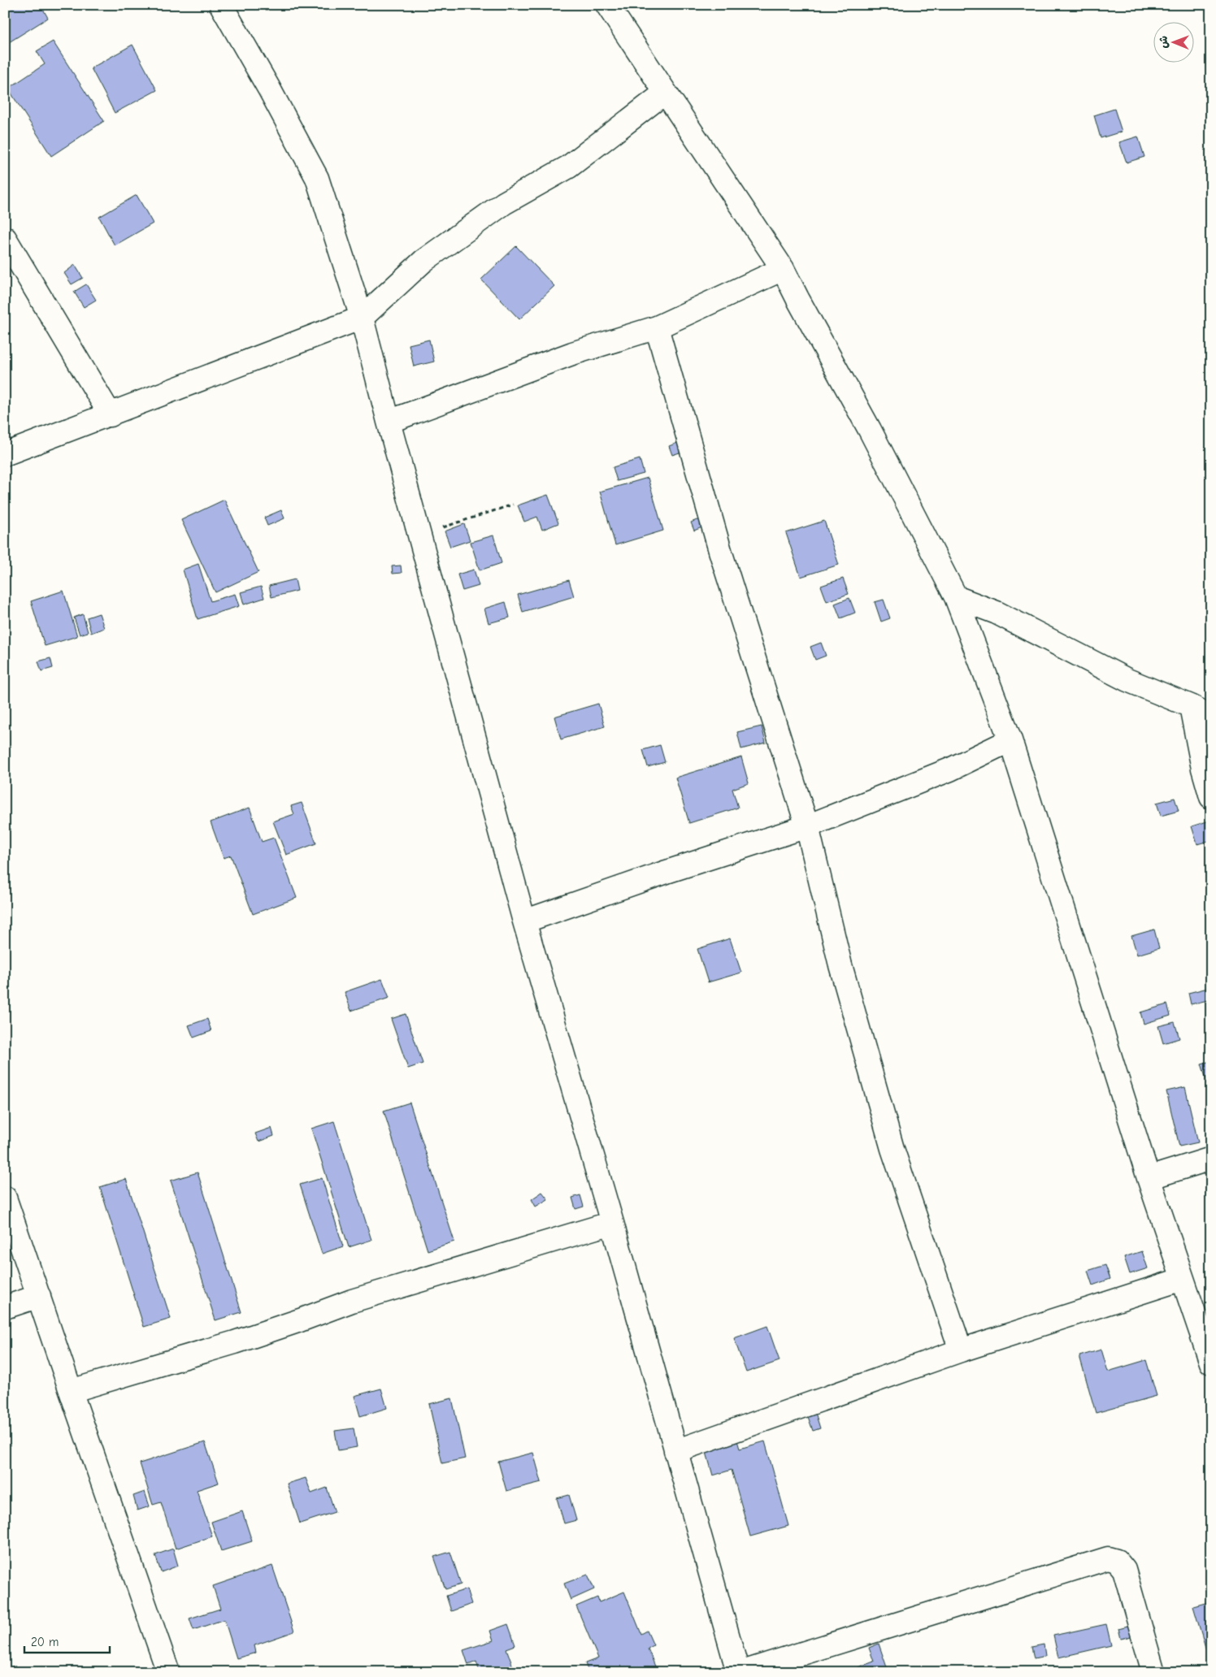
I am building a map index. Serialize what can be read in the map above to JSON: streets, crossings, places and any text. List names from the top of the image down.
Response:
{
  "scale_bar": "20 m",
  "north": "left"
}
